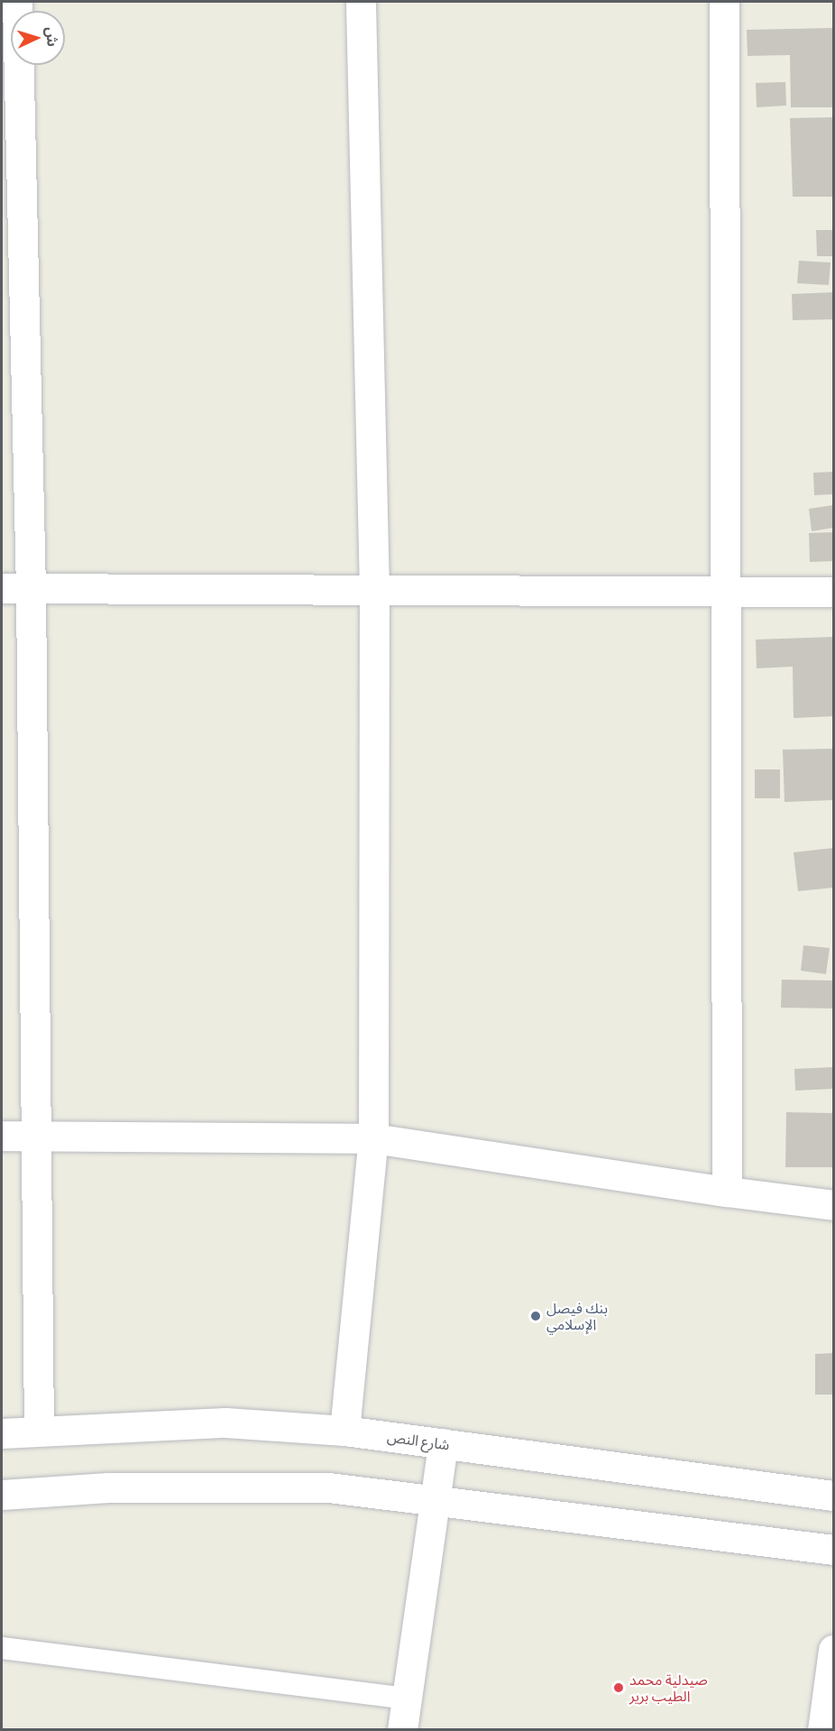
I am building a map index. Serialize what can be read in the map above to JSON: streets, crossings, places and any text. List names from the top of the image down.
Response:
{
  "streets": {
    "street": ["شارع النص"]
  },
  "places": ["بنك فيصل الإسلامي", "صيدلية محمد الطيب برير"],
  "north": "right"
}
